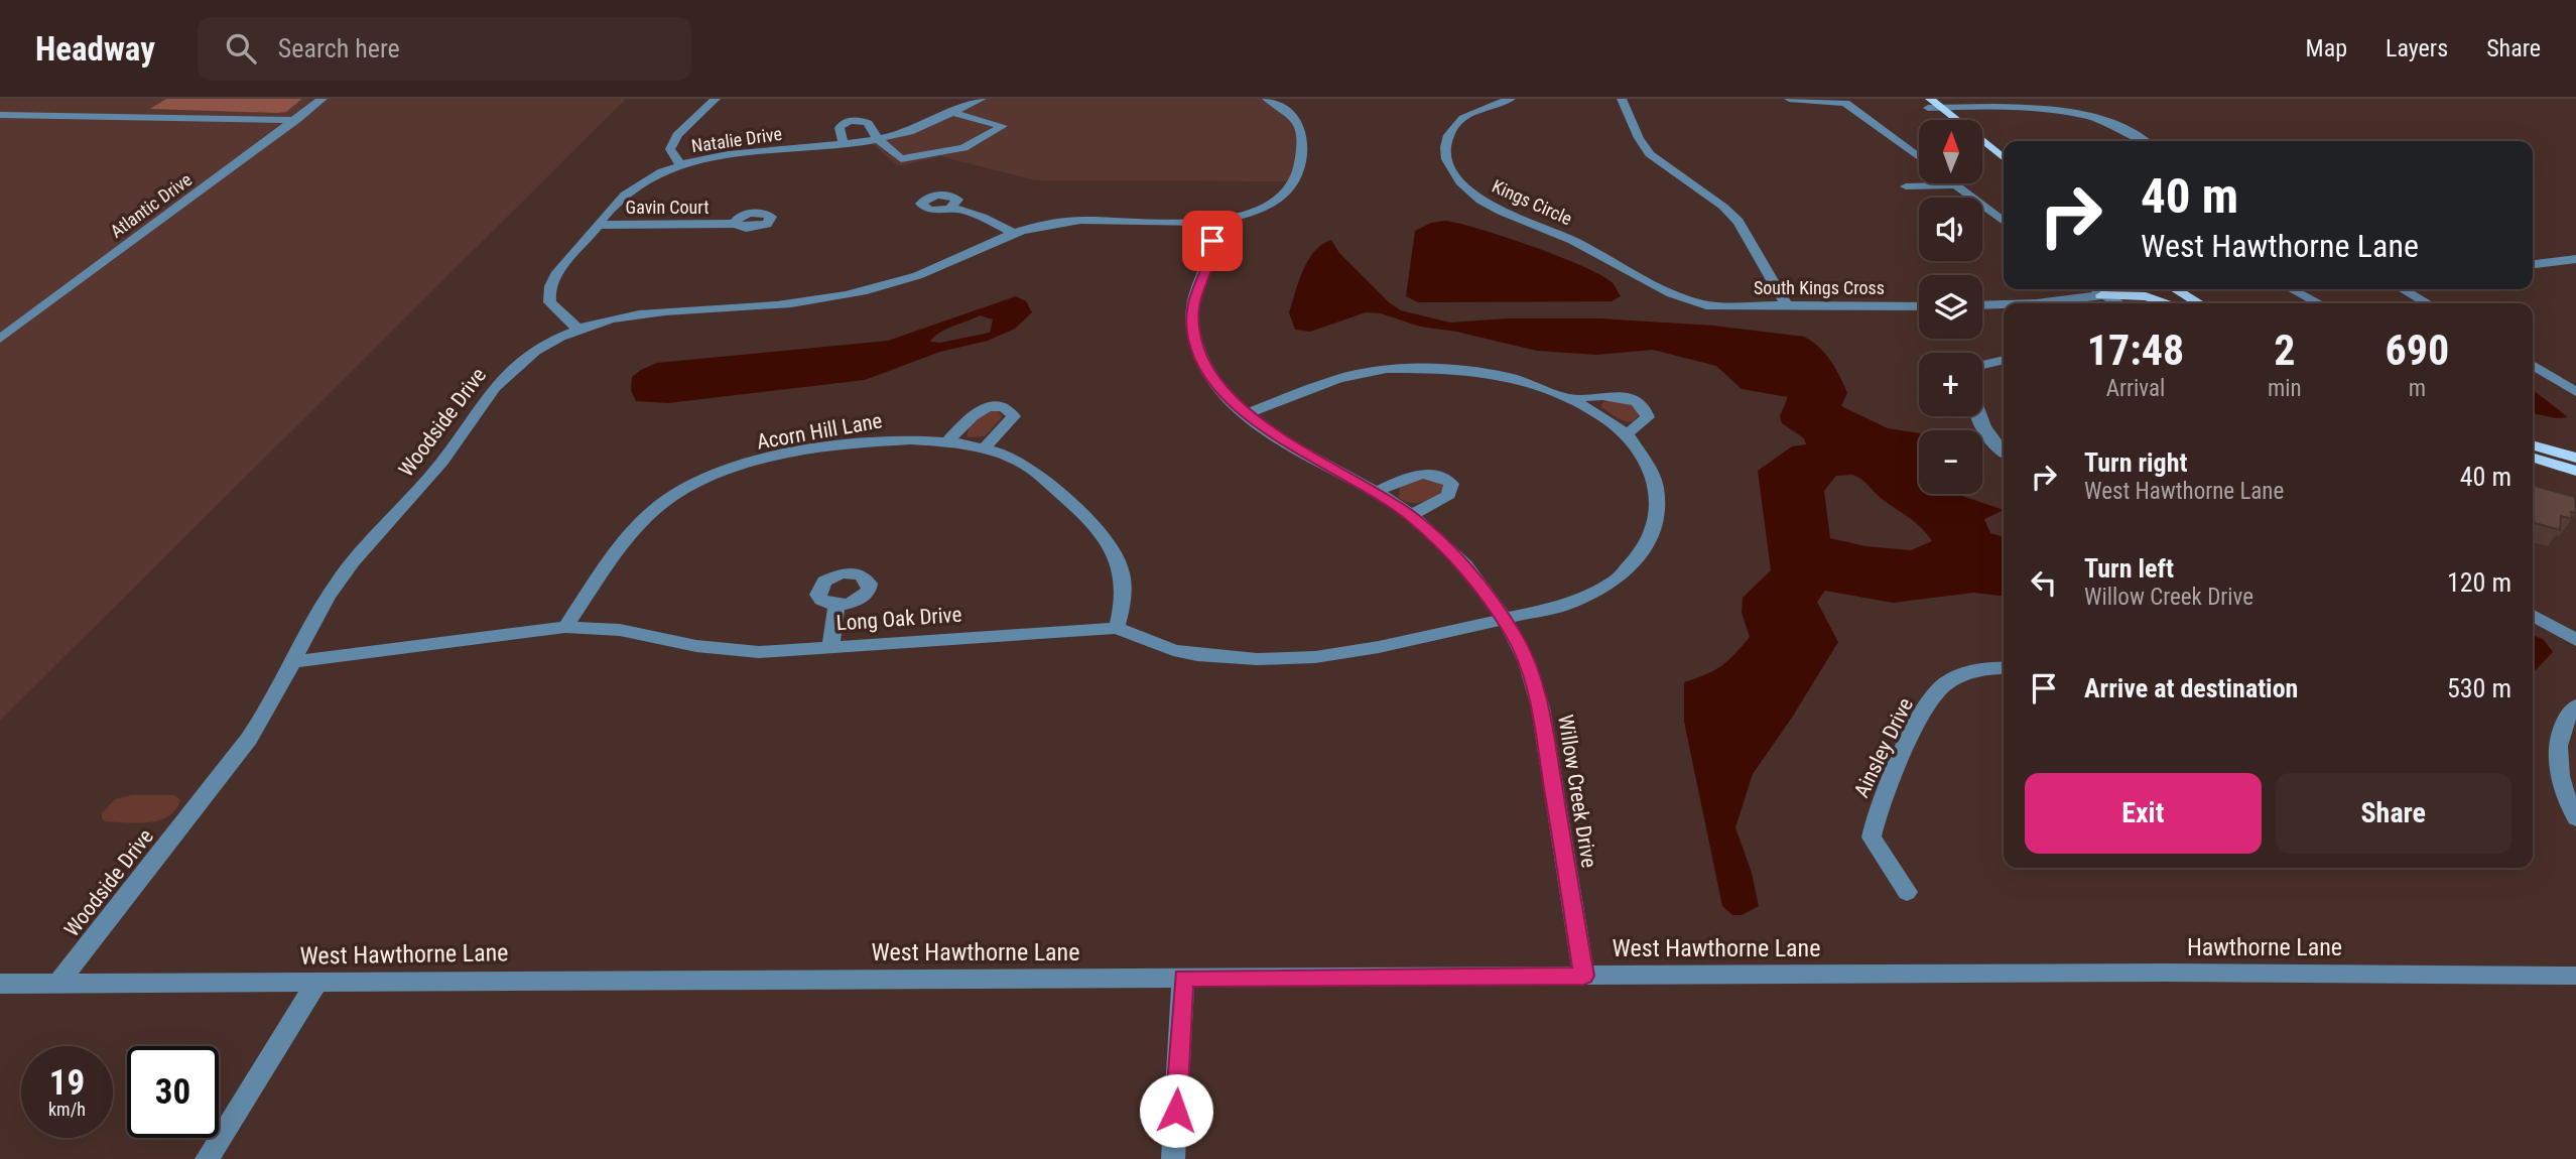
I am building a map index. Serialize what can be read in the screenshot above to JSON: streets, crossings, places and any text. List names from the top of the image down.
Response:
{
  "streets": {
    "street": [
      "Natalie Drive",
      "Kings Circle",
      "Atlantic Drive",
      "Gavin Court",
      "South Kings Cross",
      "Woodside Drive",
      "Acorn Hill Lane",
      "Long Oak Drive",
      "Ainsley Drive",
      "Willow Creek Drive",
      "Hawthorne Lane",
      "West Hawthorne Lane"
    ]
  },
  "crossings": [
    ["Natalie Drive", "Gavin Court"],
    ["Natalie Drive", "Woodside Drive"],
    ["Kings Circle", "South Kings Cross"],
    ["Woodside Drive", "Long Oak Drive"],
    ["Woodside Drive", "Willow Creek Drive"],
    ["Woodside Drive", "West Hawthorne Lane"],
    ["Acorn Hill Lane", "Long Oak Drive"],
    ["Long Oak Drive", "Willow Creek Drive"],
    ["Willow Creek Drive", "West Hawthorne Lane"],
    ["Hawthorne Lane", "West Hawthorne Lane"]
  ],
  "north": "top",
  "page": {
    "header": "Headway",
    "search": "Search here",
    "nav": ["Map", "Layers", "Share"],
    "map_buttons": ["+", "−"],
    "turn": ["40 m", "West Hawthorne Lane"],
    "eta": [
      "17:48",
      "Arrival",
      "2",
      "min",
      "690",
      "m"
    ],
    "list": [
      {
        "name": "Turn right",
        "note": "West Hawthorne Lane",
        "value": "40 m"
      },
      {
        "name": "Turn left",
        "note": "Willow Creek Drive",
        "value": "120 m"
      },
      {
        "name": "Arrive at destination",
        "value": "530 m"
      }
    ],
    "buttons": ["Exit", "Share"],
    "speed": "19 km/h",
    "limit": "30"
  }
}
